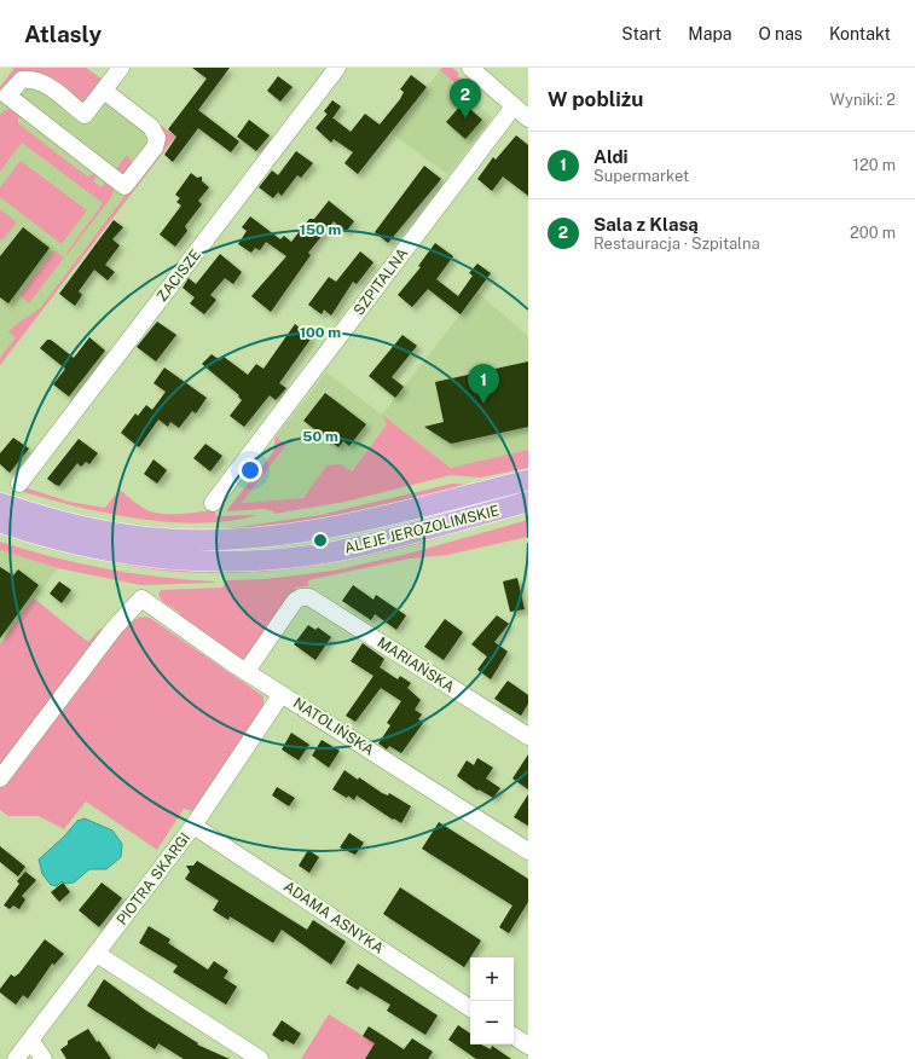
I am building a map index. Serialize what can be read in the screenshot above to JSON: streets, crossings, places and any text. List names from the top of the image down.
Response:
{
  "streets": {
    "main road": ["ALEJE JEROZOLIMSKIE"],
    "street": [
      "ZACISZE",
      "SZPITALNA",
      "MARIAŃSKA",
      "NATOLIŃSKA",
      "PIOTRA SKARGI",
      "ADAMA ASNYKA"
    ]
  },
  "crossings": [
    ["MARIAŃSKA", "NATOLIŃSKA"],
    ["NATOLIŃSKA", "PIOTRA SKARGI"],
    ["PIOTRA SKARGI", "ADAMA ASNYKA"]
  ],
  "page": {
    "header": "Atlasly",
    "nav": [
      "Start",
      "Mapa",
      "O nas",
      "Kontakt"
    ],
    "heading": ["W pobliżu", "Wyniki: 2"],
    "pins": ["2", "1"],
    "list": [
      {
        "mark": "1",
        "name": "Aldi",
        "note": "Supermarket",
        "value": "120 m"
      },
      {
        "mark": "2",
        "name": "Sala z Klasą",
        "note": "Restauracja · Szpitalna",
        "value": "200 m"
      }
    ],
    "map_buttons": ["+", "−"]
  },
  "rings": ["150 m", "100 m", "50 m"]
}
